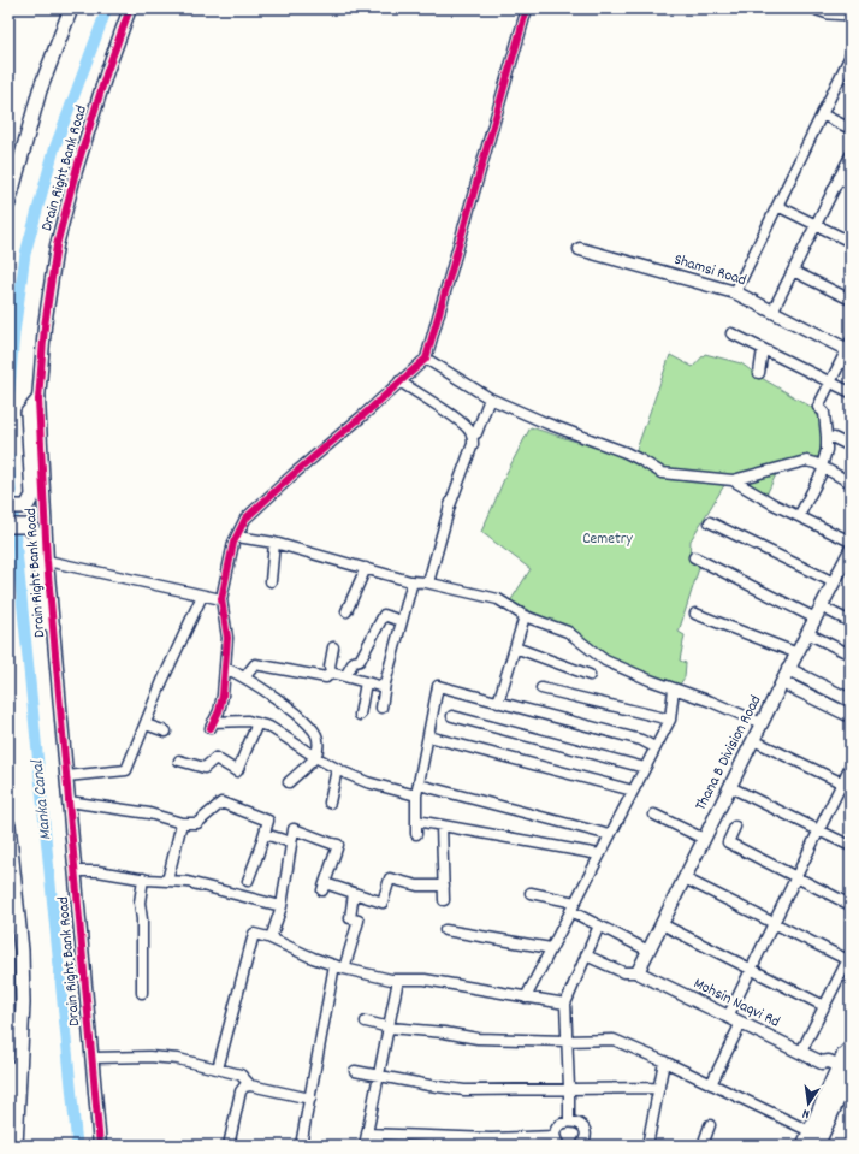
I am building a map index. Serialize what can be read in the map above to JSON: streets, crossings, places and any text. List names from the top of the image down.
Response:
{
  "streets": {
    "street": [
      "Drain Right Bank Road",
      "Shamsi Road",
      "Thana B Division Road",
      "Mohsin Naqvi Rd"
    ]
  },
  "crossings": [
    ["Thana B Division Road", "Mohsin Naqvi Rd"]
  ],
  "water": ["Manka Canal"],
  "parks": ["Cemetry"],
  "north": "bottom"
}
